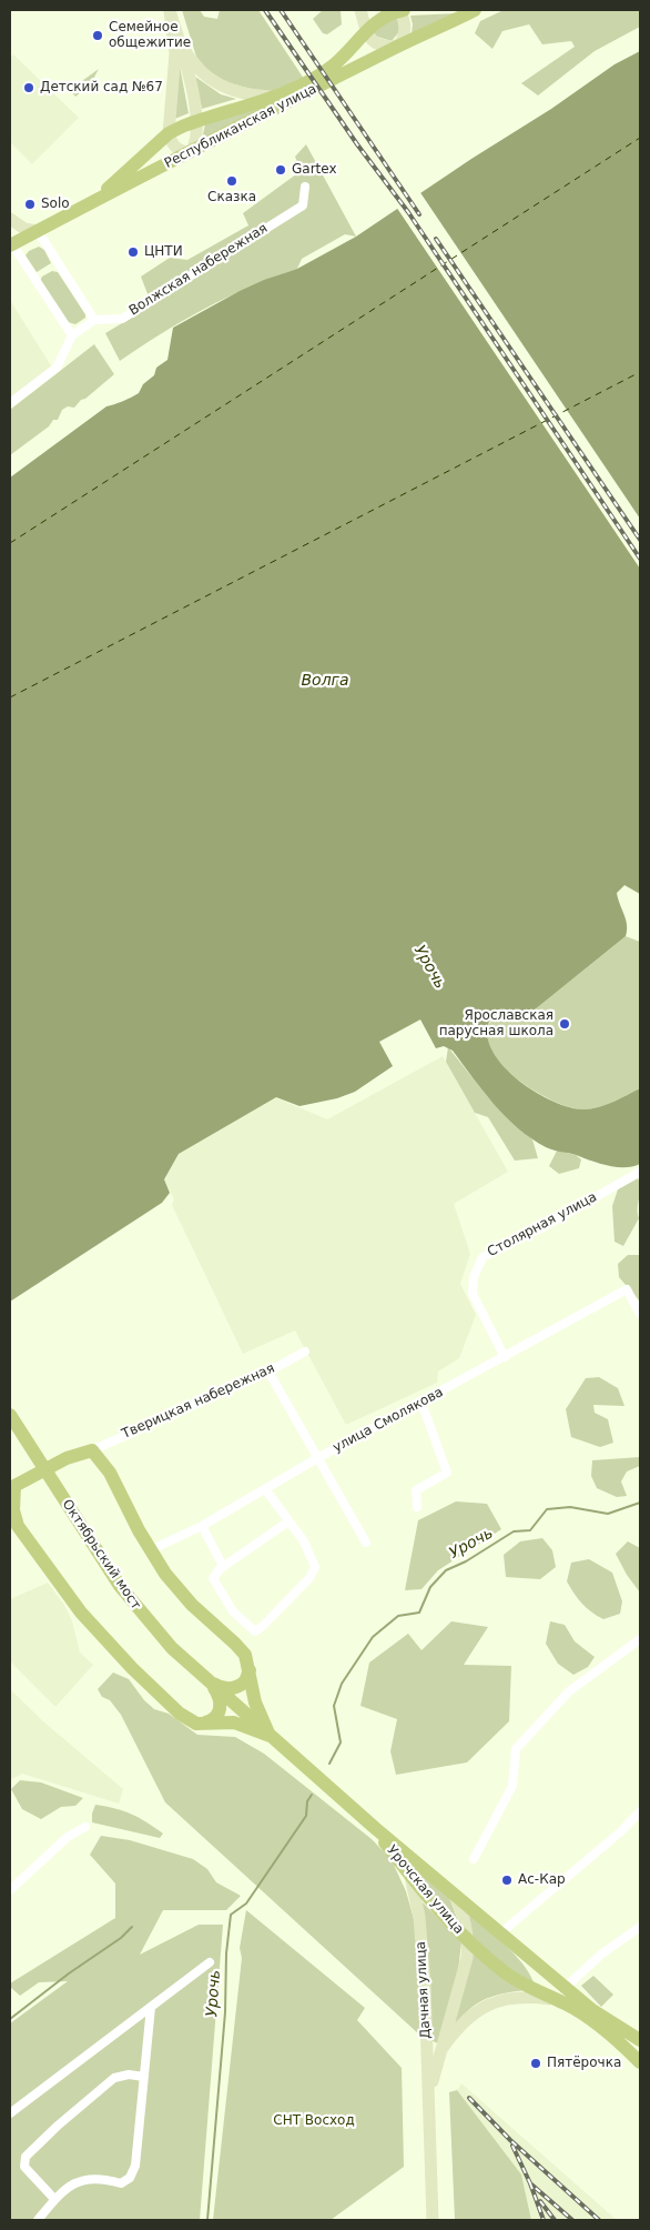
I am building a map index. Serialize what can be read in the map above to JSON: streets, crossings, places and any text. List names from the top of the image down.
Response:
{
  "streets": {
    "main road": [
      "Республиканская улица",
      "Октябрьский мост",
      "Урочская улица",
      "Дачная улица"
    ],
    "street": [
      "Волжская набережная",
      "Столярная улица",
      "Тверицкая набережная",
      "улица Смолякова"
    ]
  },
  "crossings": [
    ["Столярная улица", "улица Смолякова"],
    ["Октябрьский мост", "Урочская улица"],
    ["Урочская улица", "Дачная улица"]
  ],
  "water": ["Волга", "Урочь"],
  "parks": ["СНТ Восход"],
  "places": [
    "Семейное общежитие",
    "Детский сад №67",
    "Gartex",
    "Сказка",
    "Solo",
    "ЦНТИ",
    "Ярославская парусная школа",
    "Ас-Кар",
    "Пятёрочка"
  ]
}
